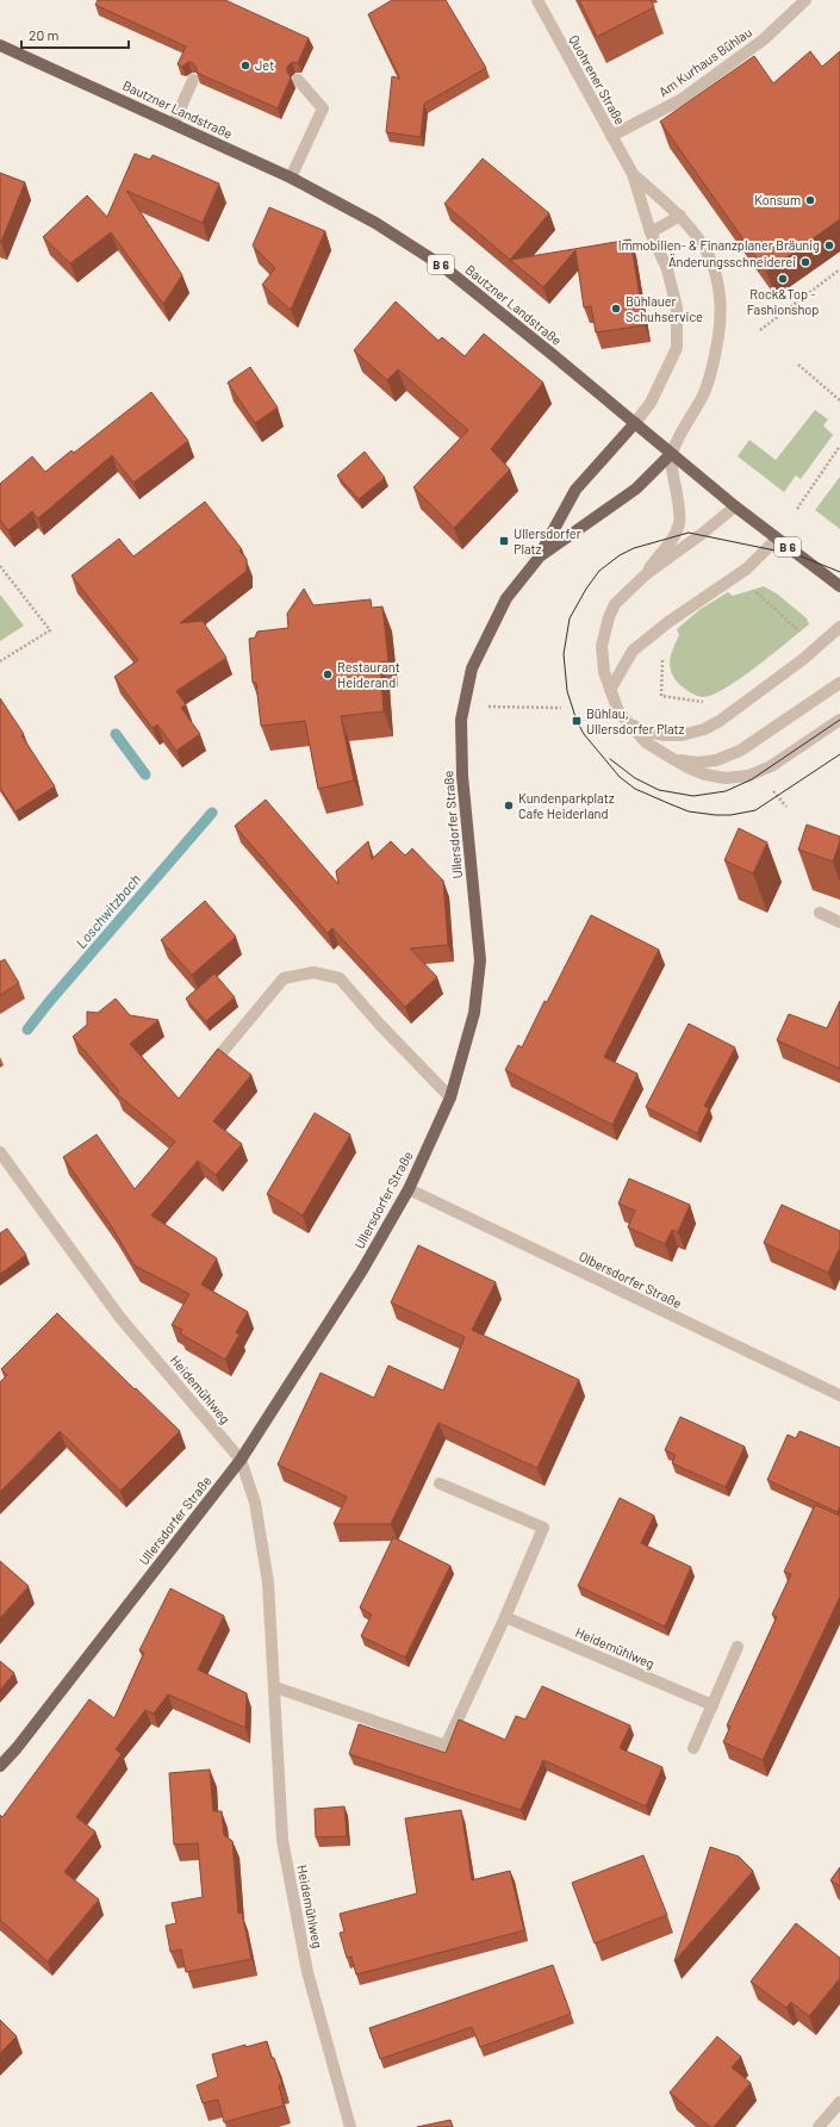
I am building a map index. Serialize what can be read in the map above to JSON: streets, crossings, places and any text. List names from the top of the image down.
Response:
{
  "streets": {
    "main road": ["Bautzner Landstraße", "B 6", "Ullersdorfer Straße"],
    "street": [
      "Am Kurhaus Bühlau",
      "Quohrener Straße",
      "Olbersdorfer Straße",
      "Heidemühlweg"
    ]
  },
  "crossings": [
    ["Am Kurhaus Bühlau", "Quohrener Straße"],
    ["Quohrener Straße", "Bautzner Landstraße"],
    ["Ullersdorfer Straße", "Olbersdorfer Straße"],
    ["Ullersdorfer Straße", "Heidemühlweg"]
  ],
  "water": ["Loschwitzbach"],
  "places": {
    "other": [
      "Jet",
      "Konsum",
      "Immobilien- & Finanzplaner Bräunig",
      "Änderungsschneiderei",
      "Rock&Top - Fashionshop",
      "Bühlauer Schuhservice",
      "Restaurant Heiderand",
      "Kundenparkplatz Cafe Heiderland"
    ],
    "transit": ["Ullersdorfer Platz", "Bühlau, Ullersdorfer Platz"]
  },
  "scale_bar": "20 m"
}
